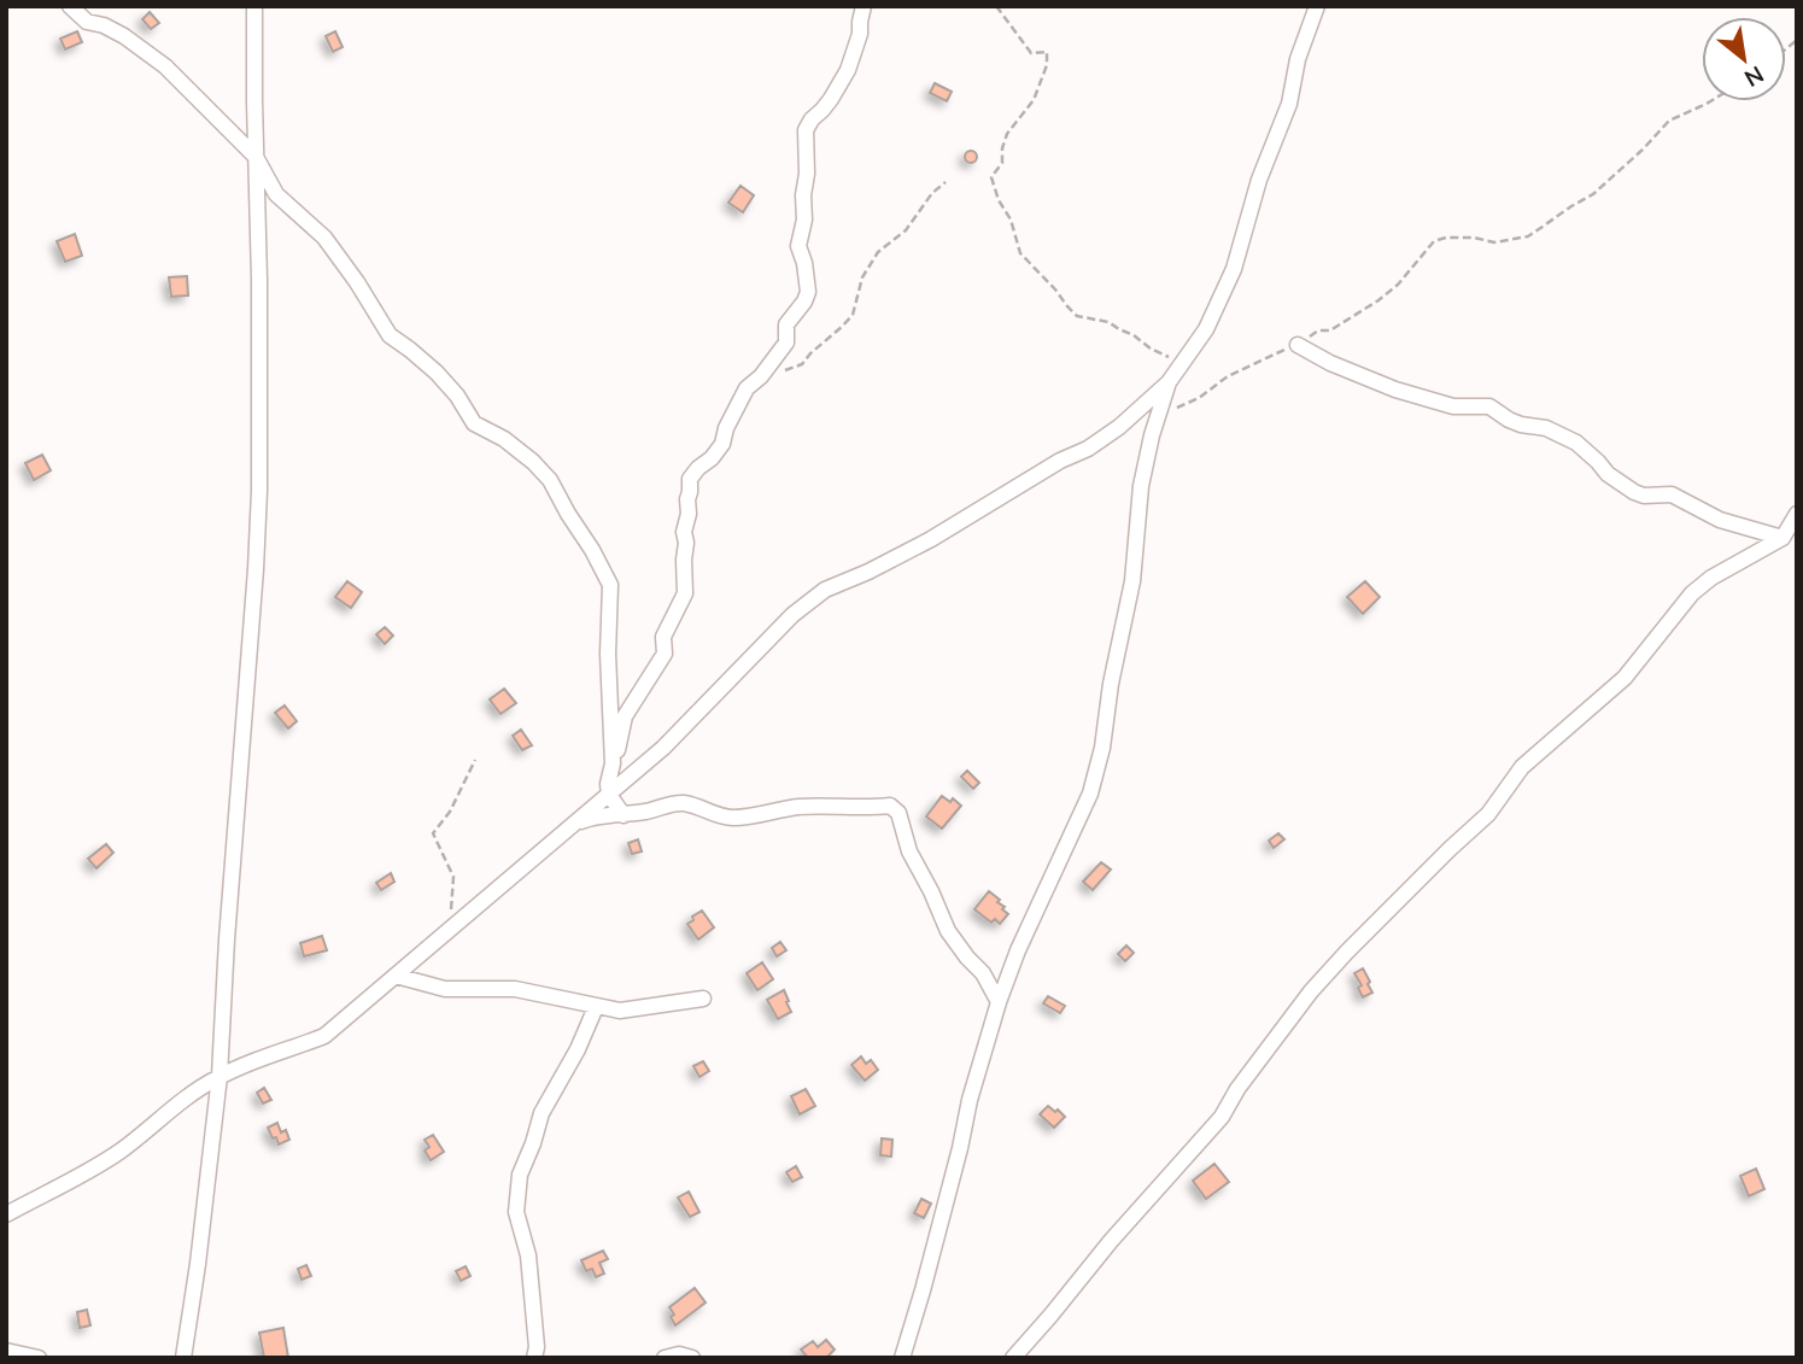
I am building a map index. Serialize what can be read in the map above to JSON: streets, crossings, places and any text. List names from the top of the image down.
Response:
{
  "north": "bottom right"
}
